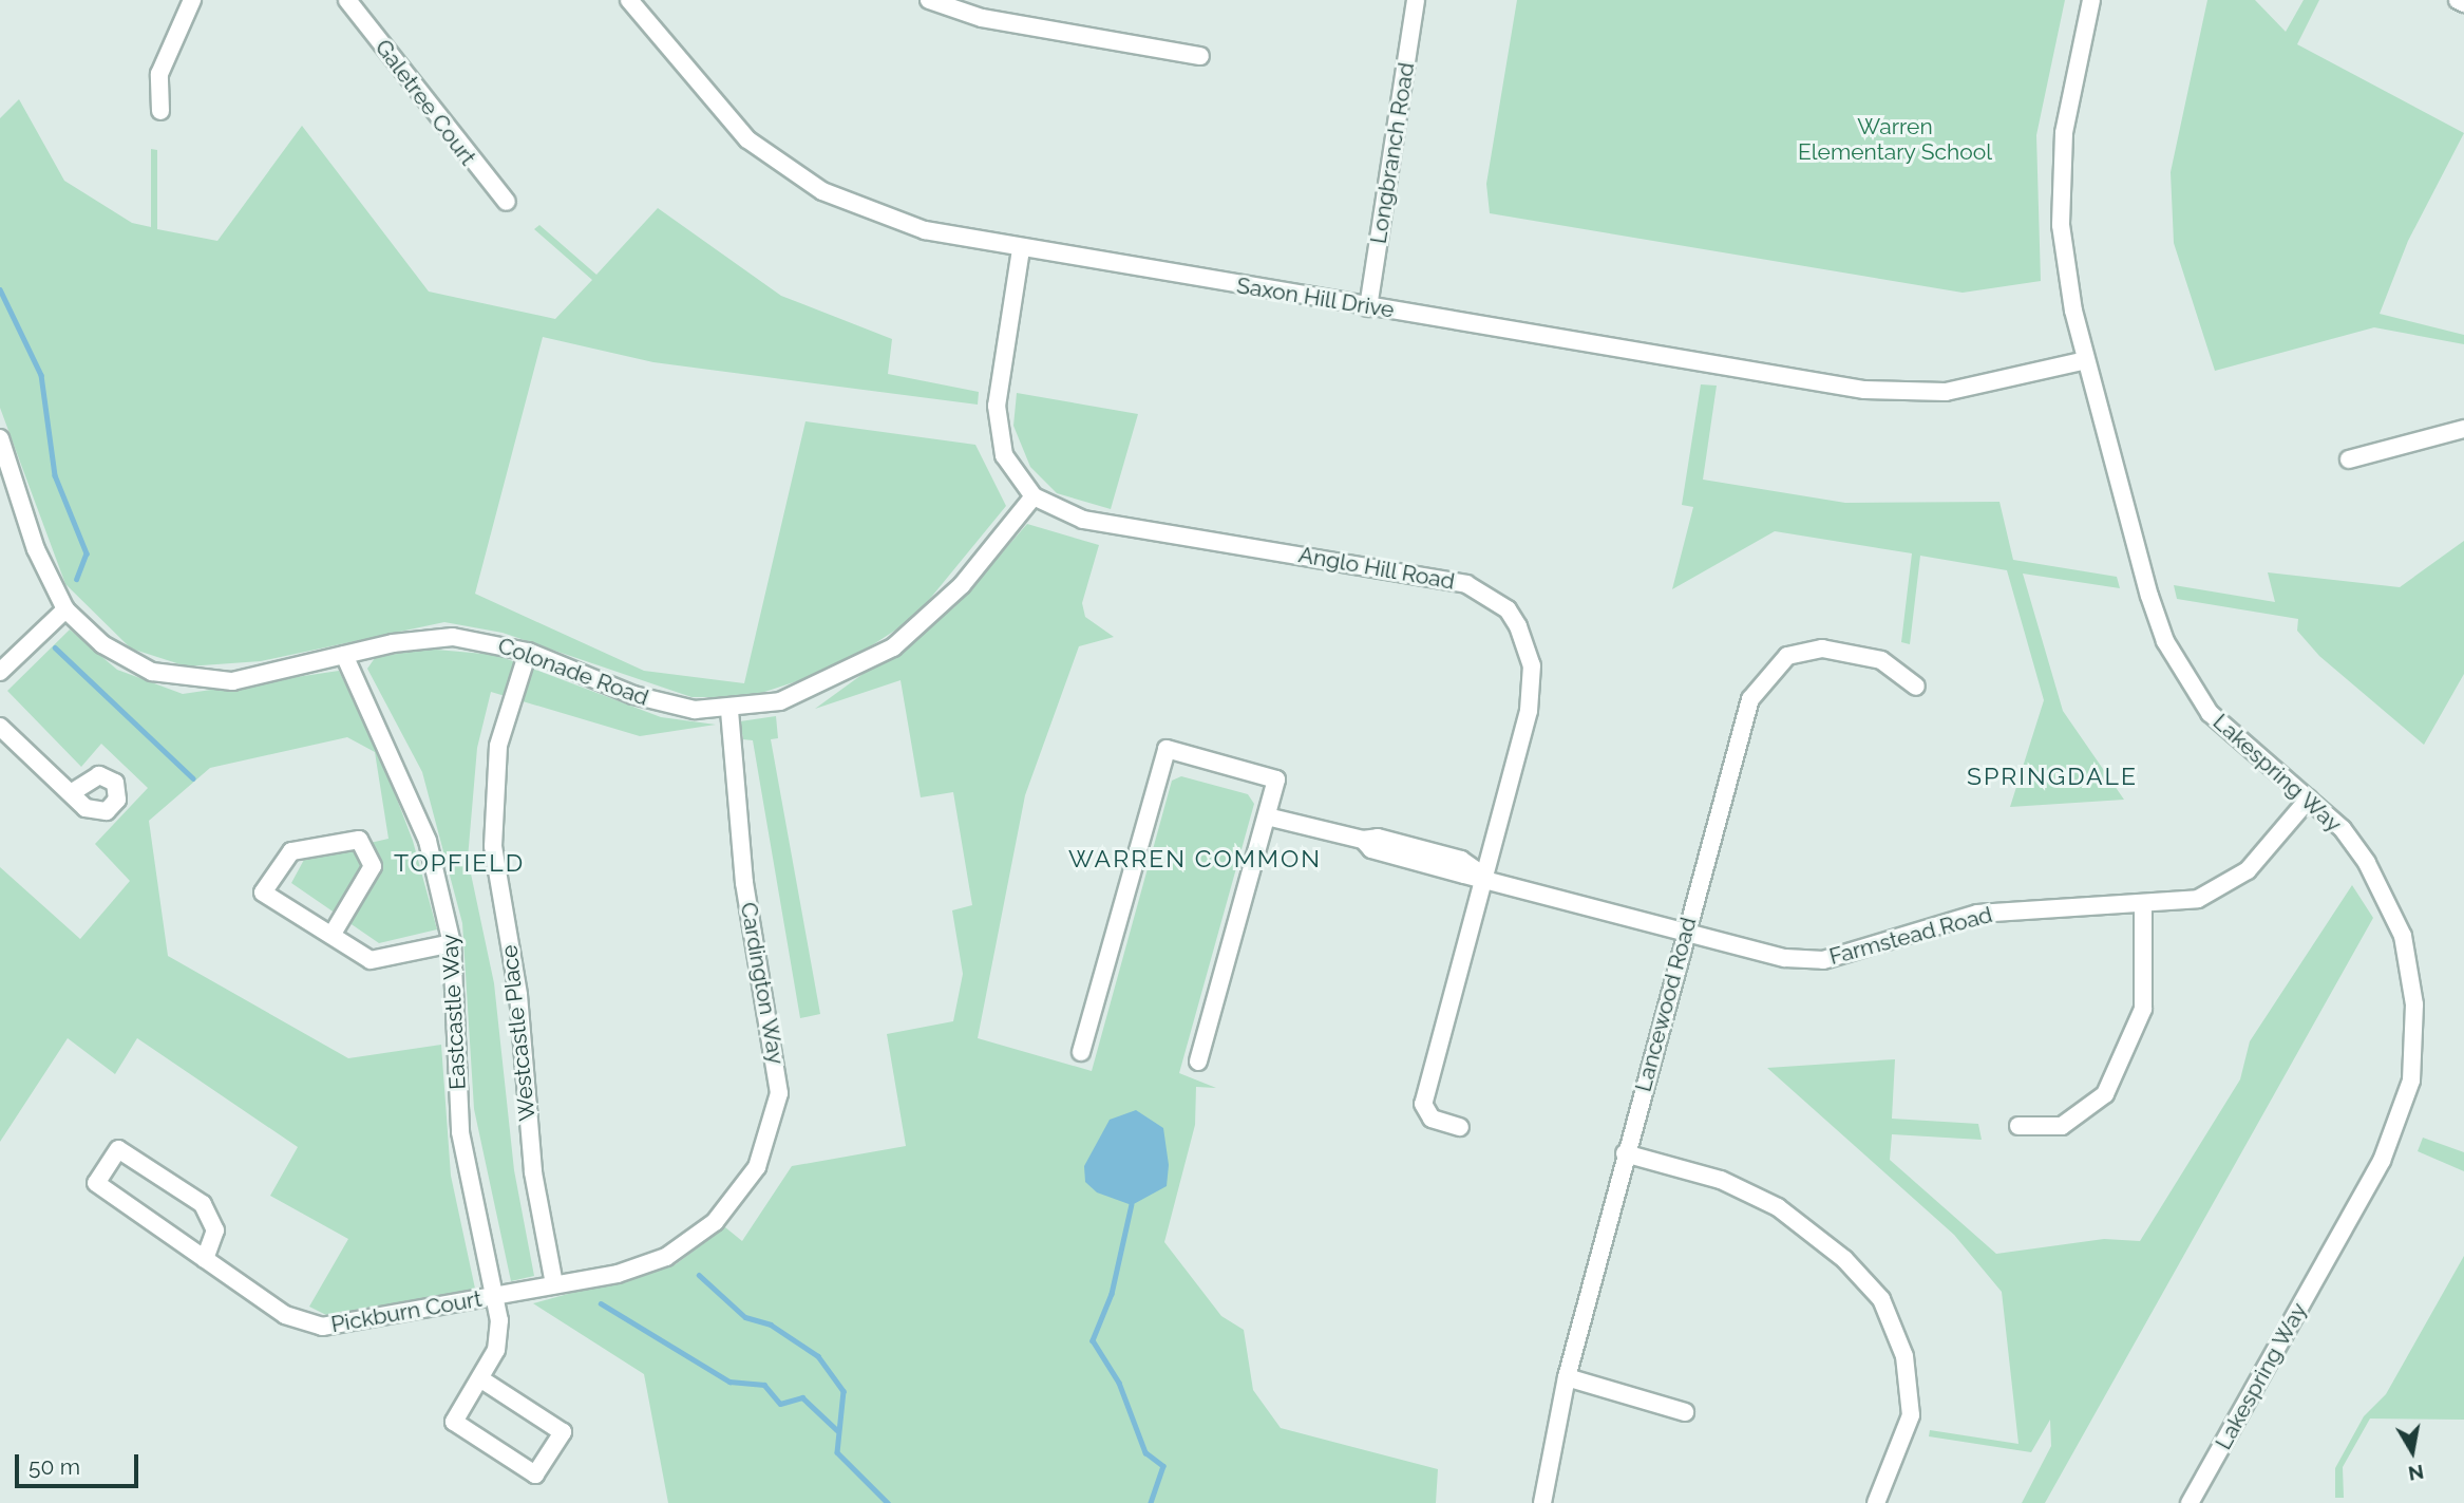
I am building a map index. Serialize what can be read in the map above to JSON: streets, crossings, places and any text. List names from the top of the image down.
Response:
{
  "streets": {
    "street": [
      "Galetree Court",
      "Longbranch Road",
      "Saxon Hill Drive",
      "Anglo Hill Road",
      "Colonade Road",
      "Lakespring Way",
      "Farmstead Road",
      "Cardington Way",
      "Lancewood Road",
      "Eastcastle Way",
      "Westcastle Place",
      "Pickburn Court"
    ]
  },
  "crossings": [
    ["Longbranch Road", "Saxon Hill Drive"],
    ["Saxon Hill Drive", "Anglo Hill Road"],
    ["Saxon Hill Drive", "Lakespring Way"],
    ["Anglo Hill Road", "Colonade Road"],
    ["Anglo Hill Road", "Farmstead Road"],
    ["Colonade Road", "Cardington Way"],
    ["Colonade Road", "Eastcastle Way"],
    ["Colonade Road", "Westcastle Place"],
    ["Lakespring Way", "Farmstead Road"],
    ["Farmstead Road", "Lancewood Road"],
    ["Cardington Way", "Eastcastle Way"],
    ["Cardington Way", "Westcastle Place"],
    ["Cardington Way", "Pickburn Court"],
    ["Eastcastle Way", "Pickburn Court"]
  ],
  "districts": ["SPRINGDALE", "WARREN COMMON", "TOPFIELD"],
  "parks": ["Warren Elementary School"],
  "scale_bar": "50 m",
  "north": "bottom"
}
